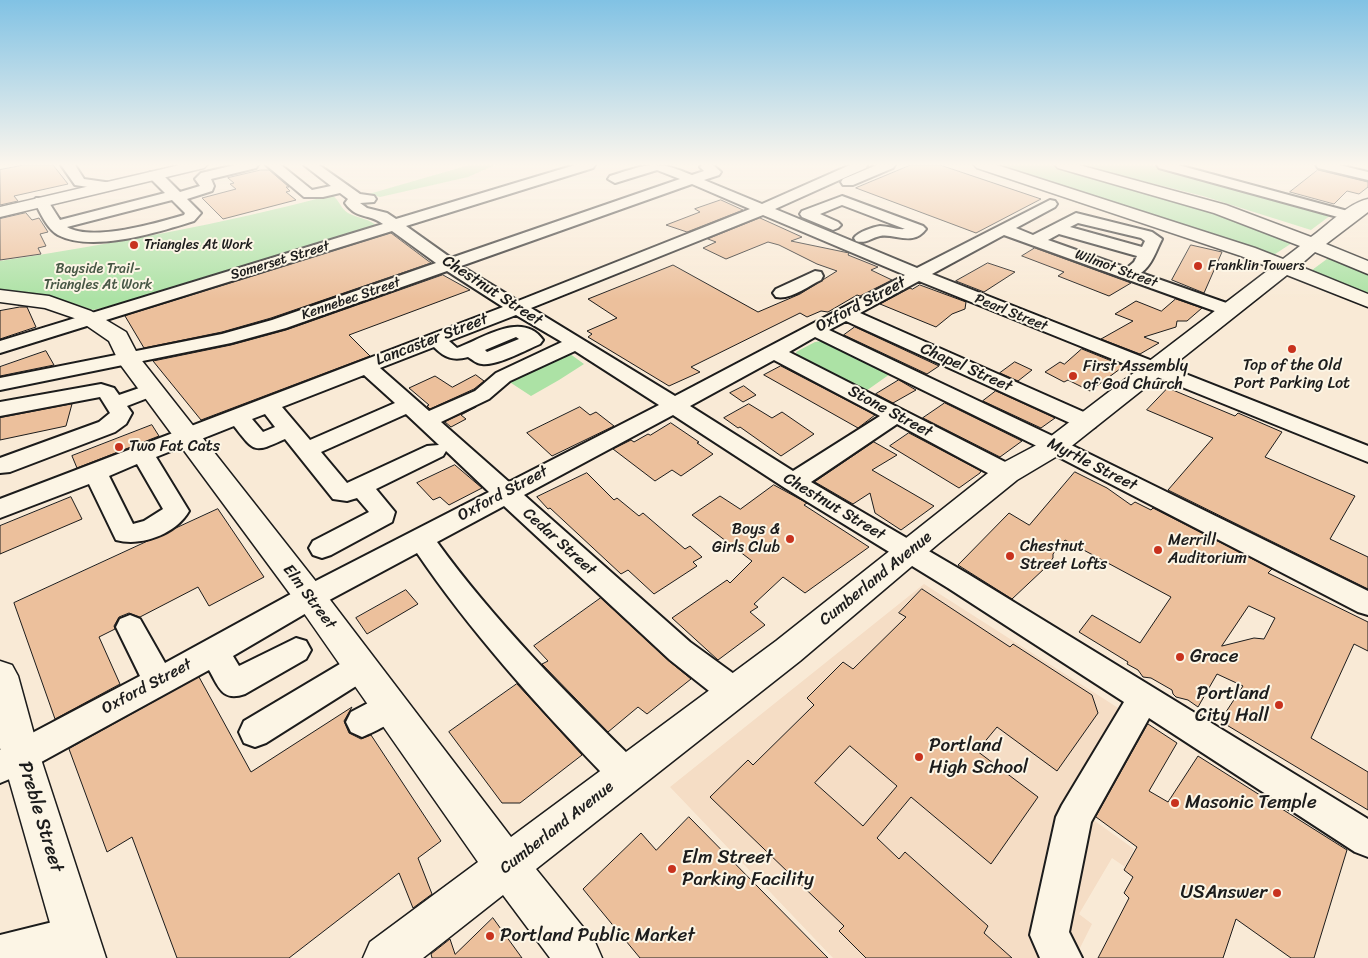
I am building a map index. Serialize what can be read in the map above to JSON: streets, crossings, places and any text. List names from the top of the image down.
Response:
{
  "streets": {
    "main road": ["Cumberland Avenue", "Elm Street", "Preble Street"],
    "street": [
      "Somerset Street",
      "Wilmot Street",
      "Chestnut Street",
      "Kennebec Street",
      "Oxford Street",
      "Pearl Street",
      "Lancaster Street",
      "Chapel Street",
      "Stone Street",
      "Myrtle Street",
      "Cedar Street"
    ]
  },
  "crossings": [
    ["Somerset Street", "Chestnut Street"],
    ["Somerset Street", "Elm Street"],
    ["Wilmot Street", "Oxford Street"],
    ["Wilmot Street", "Cumberland Avenue"],
    ["Chestnut Street", "Kennebec Street"],
    ["Chestnut Street", "Oxford Street"],
    ["Chestnut Street", "Lancaster Street"],
    ["Chestnut Street", "Cumberland Avenue"],
    ["Kennebec Street", "Elm Street"],
    ["Oxford Street", "Pearl Street"],
    ["Oxford Street", "Chapel Street"],
    ["Oxford Street", "Stone Street"],
    ["Oxford Street", "Myrtle Street"],
    ["Oxford Street", "Cedar Street"],
    ["Oxford Street", "Elm Street"],
    ["Oxford Street", "Preble Street"],
    ["Pearl Street", "Lancaster Street"],
    ["Pearl Street", "Cumberland Avenue"],
    ["Lancaster Street", "Cedar Street"],
    ["Lancaster Street", "Elm Street"],
    ["Chapel Street", "Cumberland Avenue"],
    ["Stone Street", "Cumberland Avenue"],
    ["Myrtle Street", "Cumberland Avenue"],
    ["Cedar Street", "Cumberland Avenue"],
    ["Cumberland Avenue", "Elm Street"]
  ],
  "parks": ["Bayside Trail- Triangles At Work"],
  "places": [
    "Triangles At Work",
    "Franklin Towers",
    "Top of the Old Port Parking Lot",
    "First Assembly of God Church",
    "Two Fat Cats",
    "Boys & Girls Club",
    "Merrill Auditorium",
    "Chestnut Street Lofts",
    "Grace",
    "Portland City Hall",
    "Portland High School",
    "Masonic Temple",
    "Elm Street Parking Facility",
    "USAnswer",
    "Portland Public Market"
  ]
}
